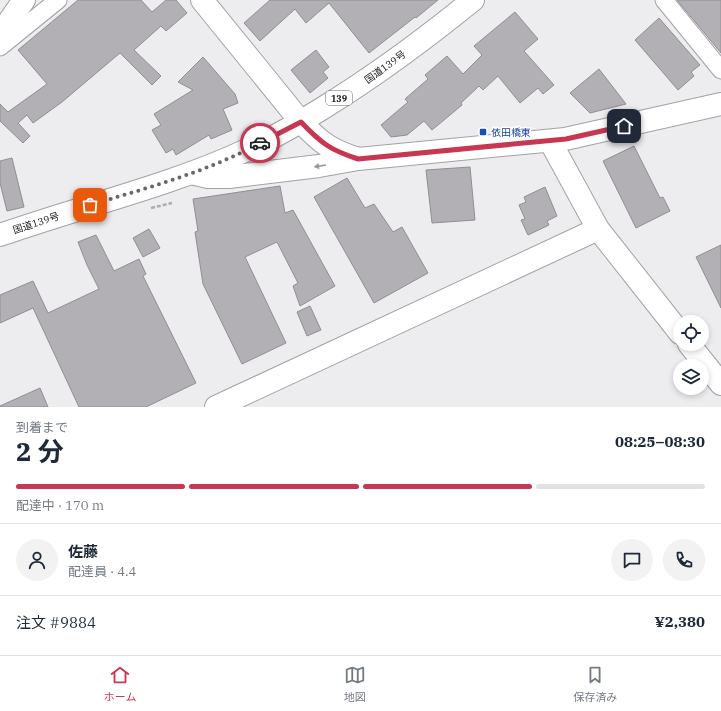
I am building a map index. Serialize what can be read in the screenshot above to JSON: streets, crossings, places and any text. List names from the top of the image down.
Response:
{
  "streets": {
    "main road": ["国道139号", "139"]
  },
  "places": {
    "transit": ["依田橋東"]
  },
  "page": {
    "heading": ["2 分", "到着まで", "08:25–08:30"],
    "panel": [
      "佐藤",
      "配達員 · 4.4",
      "注文 #9884",
      "¥2,380"
    ],
    "bar": "配達中 · 170 m",
    "tabs": ["ホーム", "地図", "保存済み"]
  }
}
